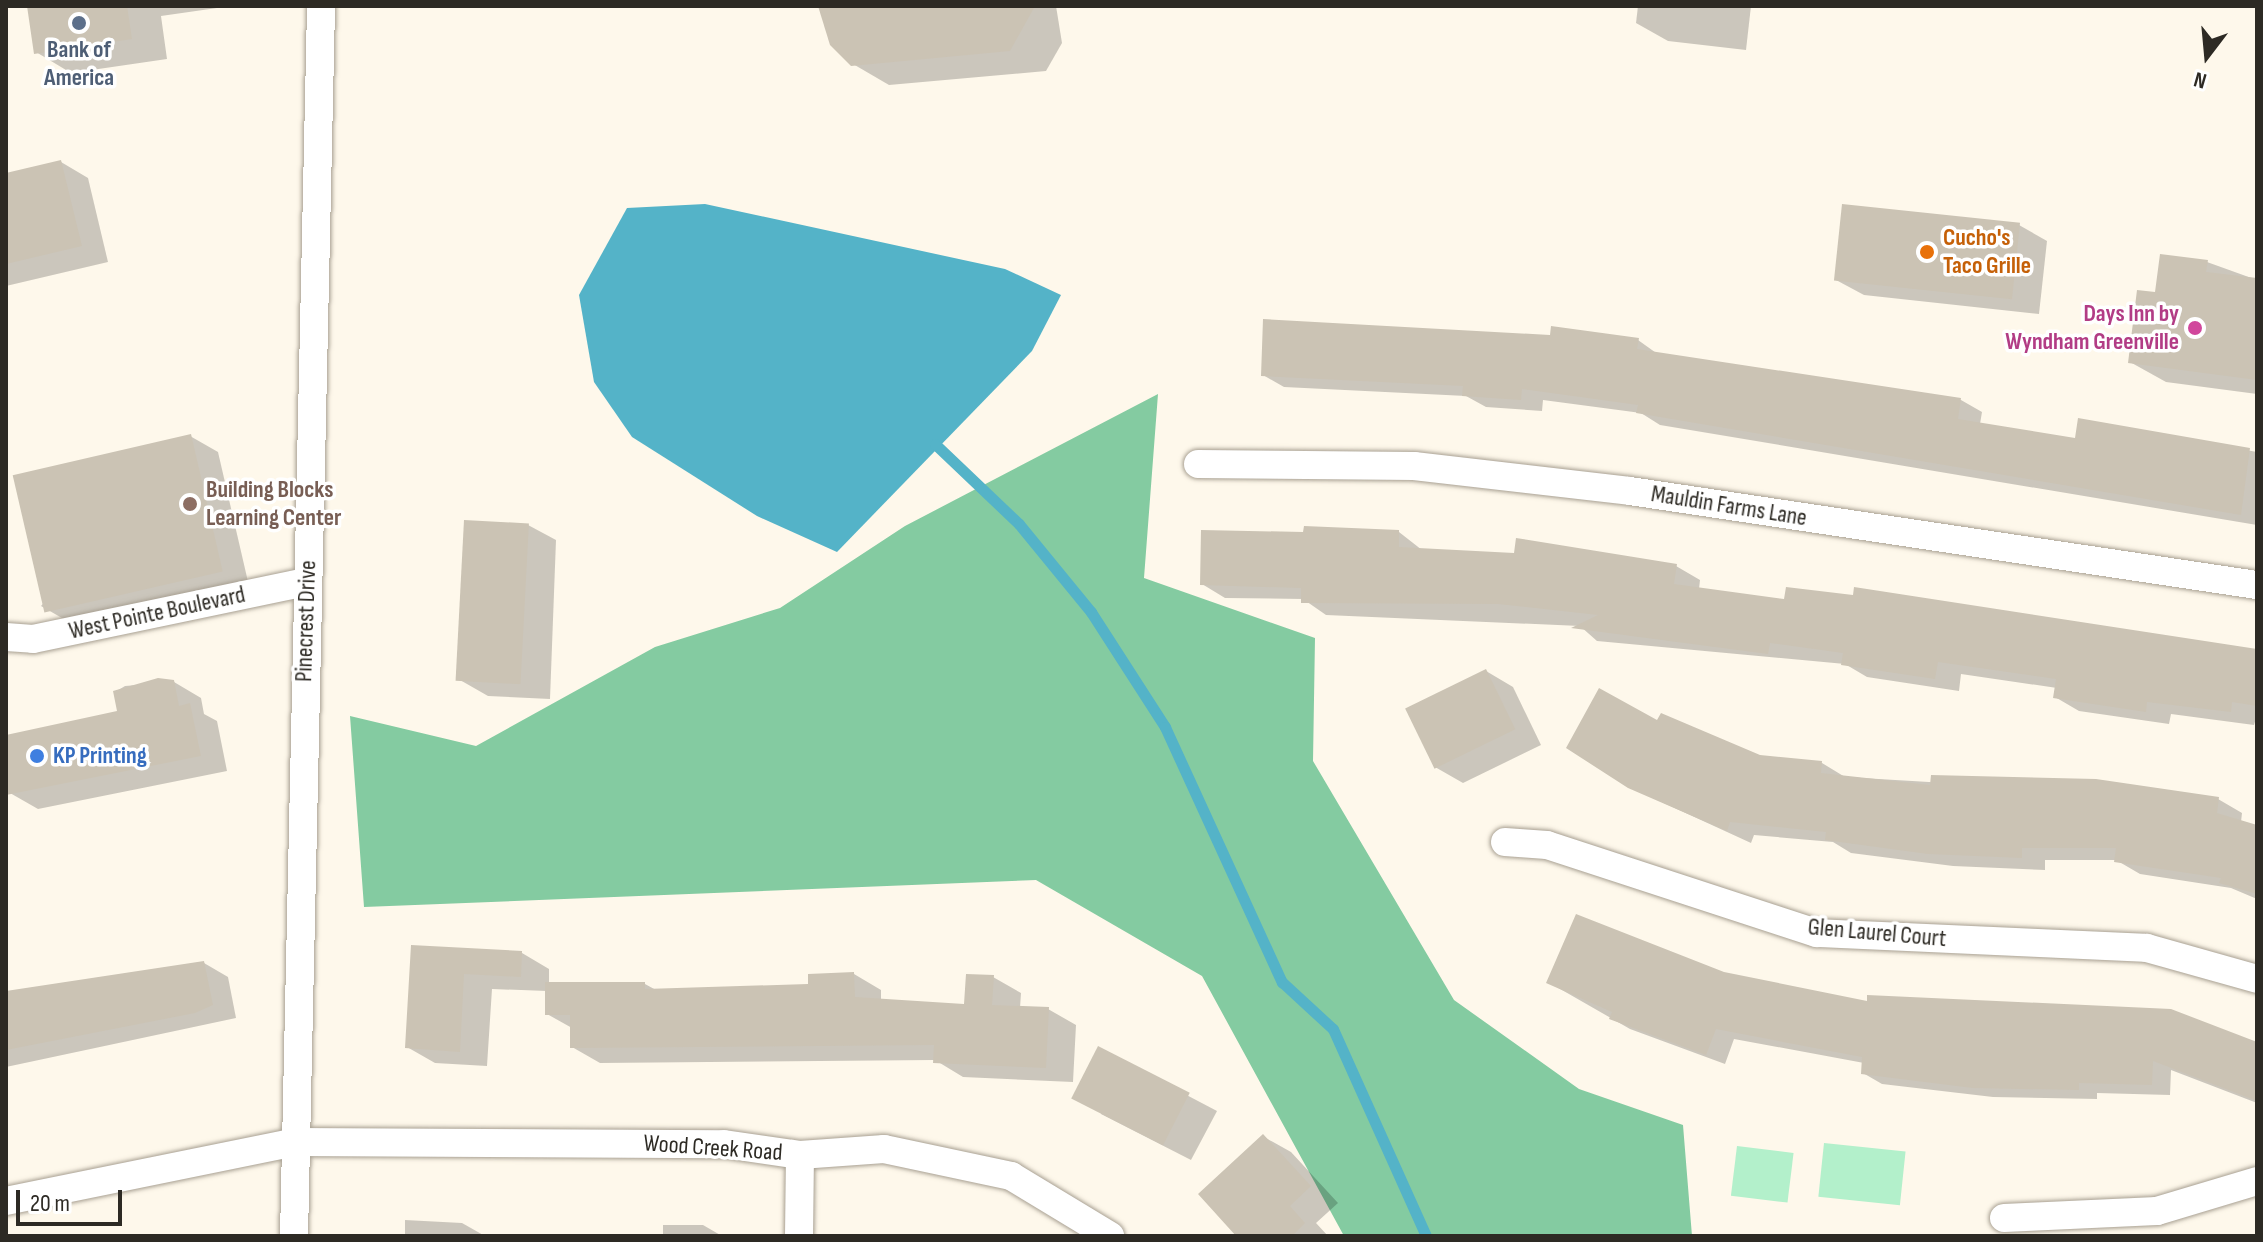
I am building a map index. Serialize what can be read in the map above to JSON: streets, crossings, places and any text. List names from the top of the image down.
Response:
{
  "streets": {
    "street": [
      "Mauldin Farms Lane",
      "West Pointe Boulevard",
      "Pinecrest Drive",
      "Glen Laurel Court",
      "Wood Creek Road"
    ]
  },
  "crossings": [
    ["West Pointe Boulevard", "Pinecrest Drive"],
    ["Pinecrest Drive", "Wood Creek Road"]
  ],
  "places": [
    "Bank of America",
    "Cucho's Taco Grille",
    "Days Inn by Wyndham Greenville",
    "Building Blocks Learning Center",
    "KP Printing"
  ],
  "scale_bar": "20 m",
  "north": "bottom"
}
